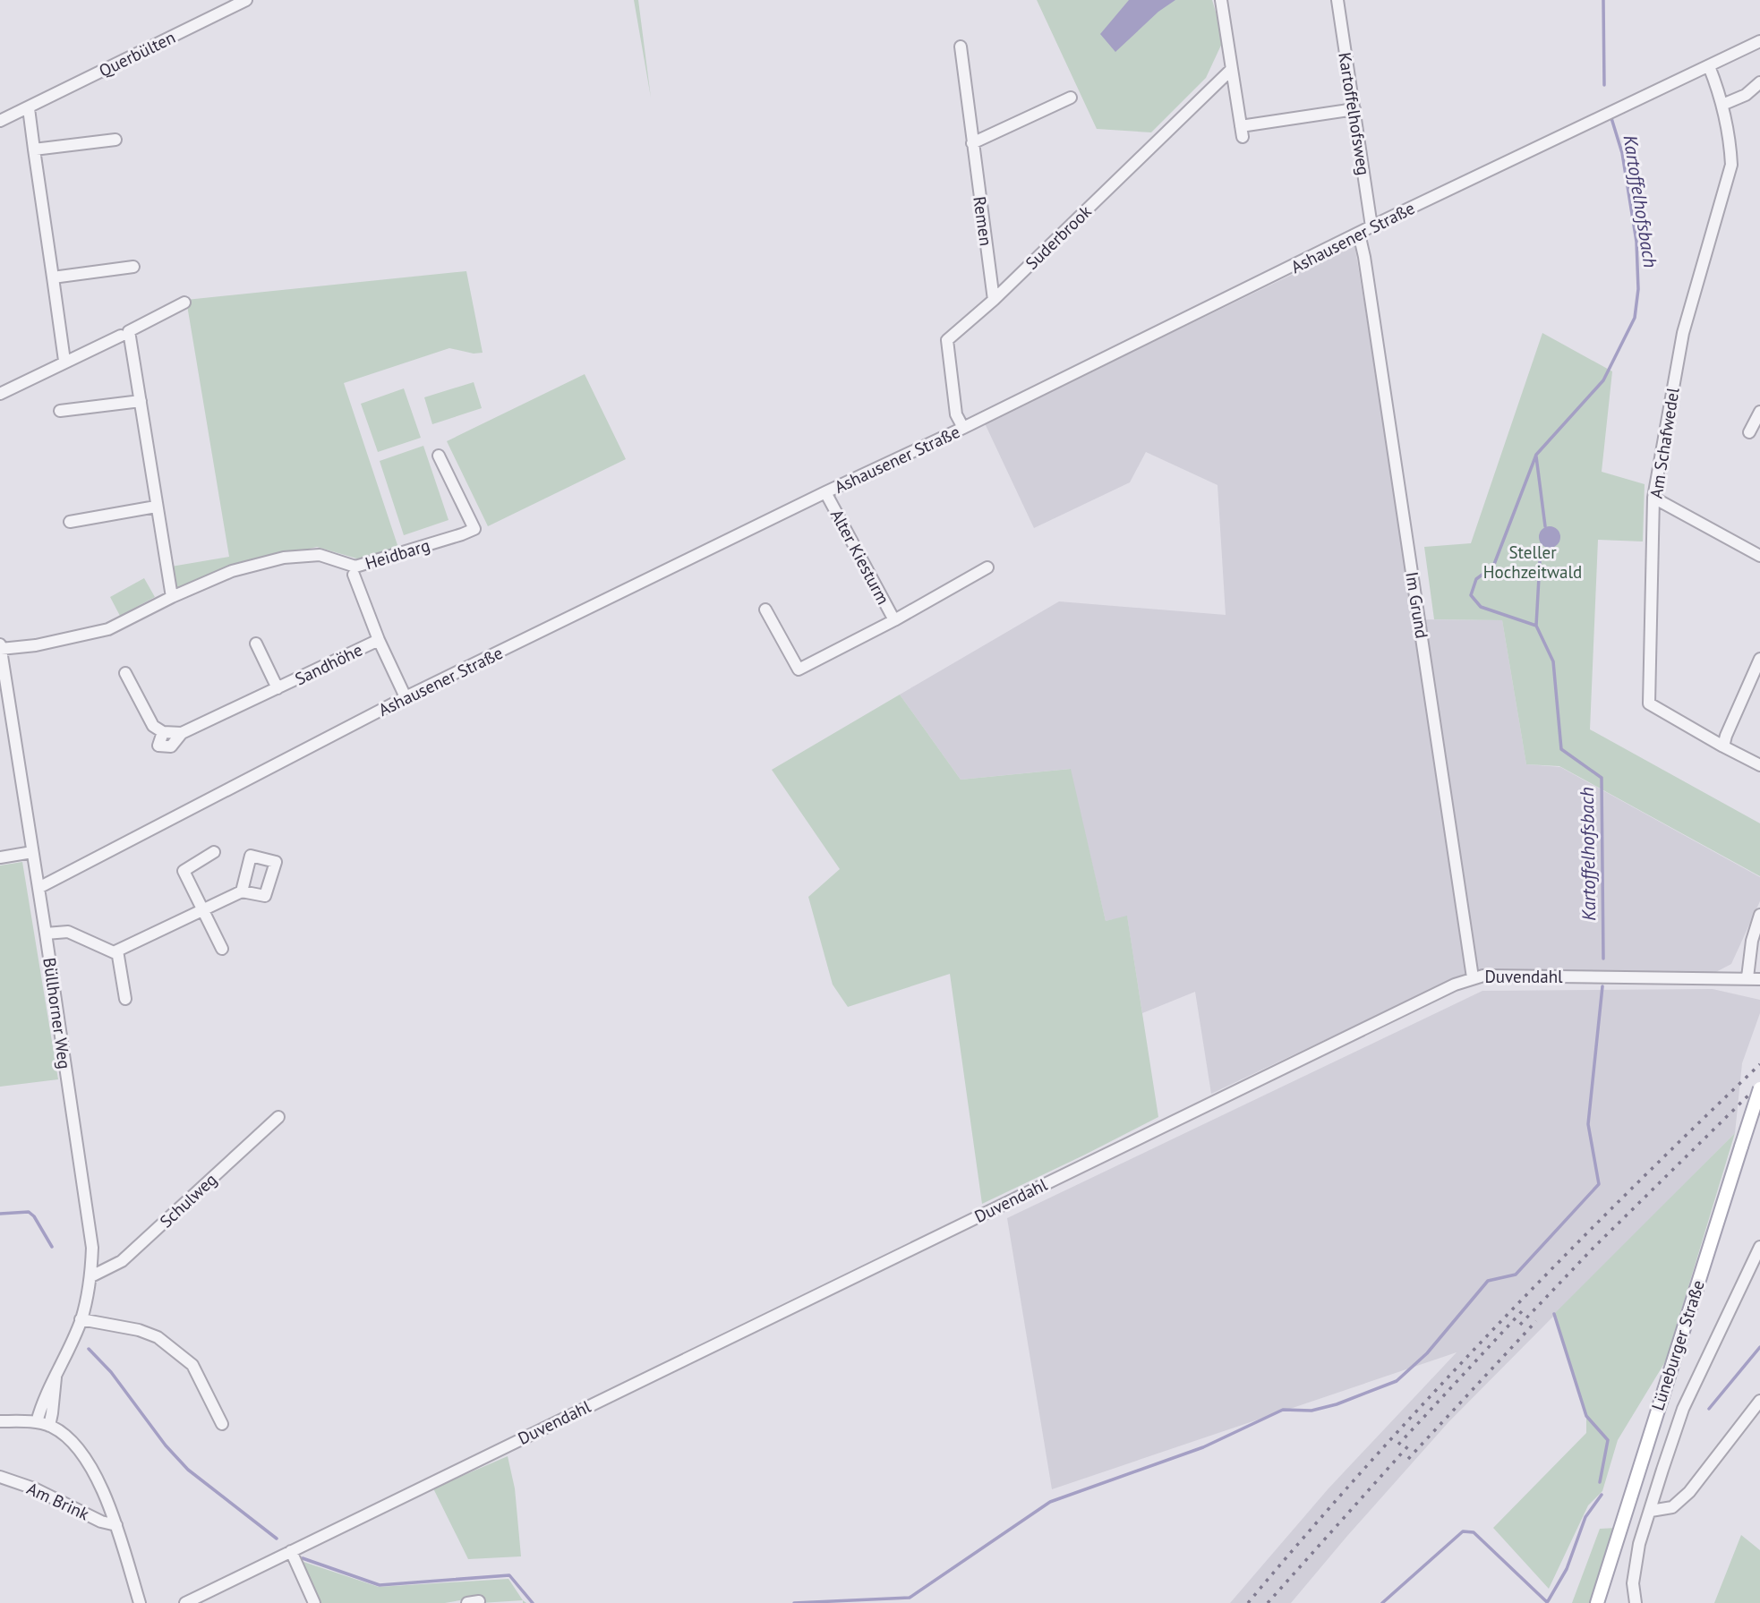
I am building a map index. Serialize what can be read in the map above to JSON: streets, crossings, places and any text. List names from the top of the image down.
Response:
{
  "streets": {
    "main road": ["Lüneburger Straße"],
    "street": [
      "Querbülten",
      "Kartoffelhofsweg",
      "Remen",
      "Suderbrook",
      "Ashausener Straße",
      "Am Schafwedel",
      "Heidbarg",
      "Alter Kiesturm",
      "Im Grund",
      "Sandhöhe",
      "Duvendahl",
      "Büllhorner Weg",
      "Schulweg",
      "Am Brink"
    ]
  },
  "crossings": [
    ["Kartoffelhofsweg", "Ashausener Straße"],
    ["Remen", "Suderbrook"],
    ["Suderbrook", "Ashausener Straße"],
    ["Ashausener Straße", "Am Schafwedel"],
    ["Ashausener Straße", "Alter Kiesturm"],
    ["Ashausener Straße", "Im Grund"],
    ["Ashausener Straße", "Sandhöhe"],
    ["Ashausener Straße", "Büllhorner Weg"],
    ["Heidbarg", "Büllhorner Weg"],
    ["Im Grund", "Duvendahl"],
    ["Büllhorner Weg", "Schulweg"]
  ],
  "water": ["Kartoffelhofsbach"],
  "parks": ["Steller Hochzeitwald"]
}
